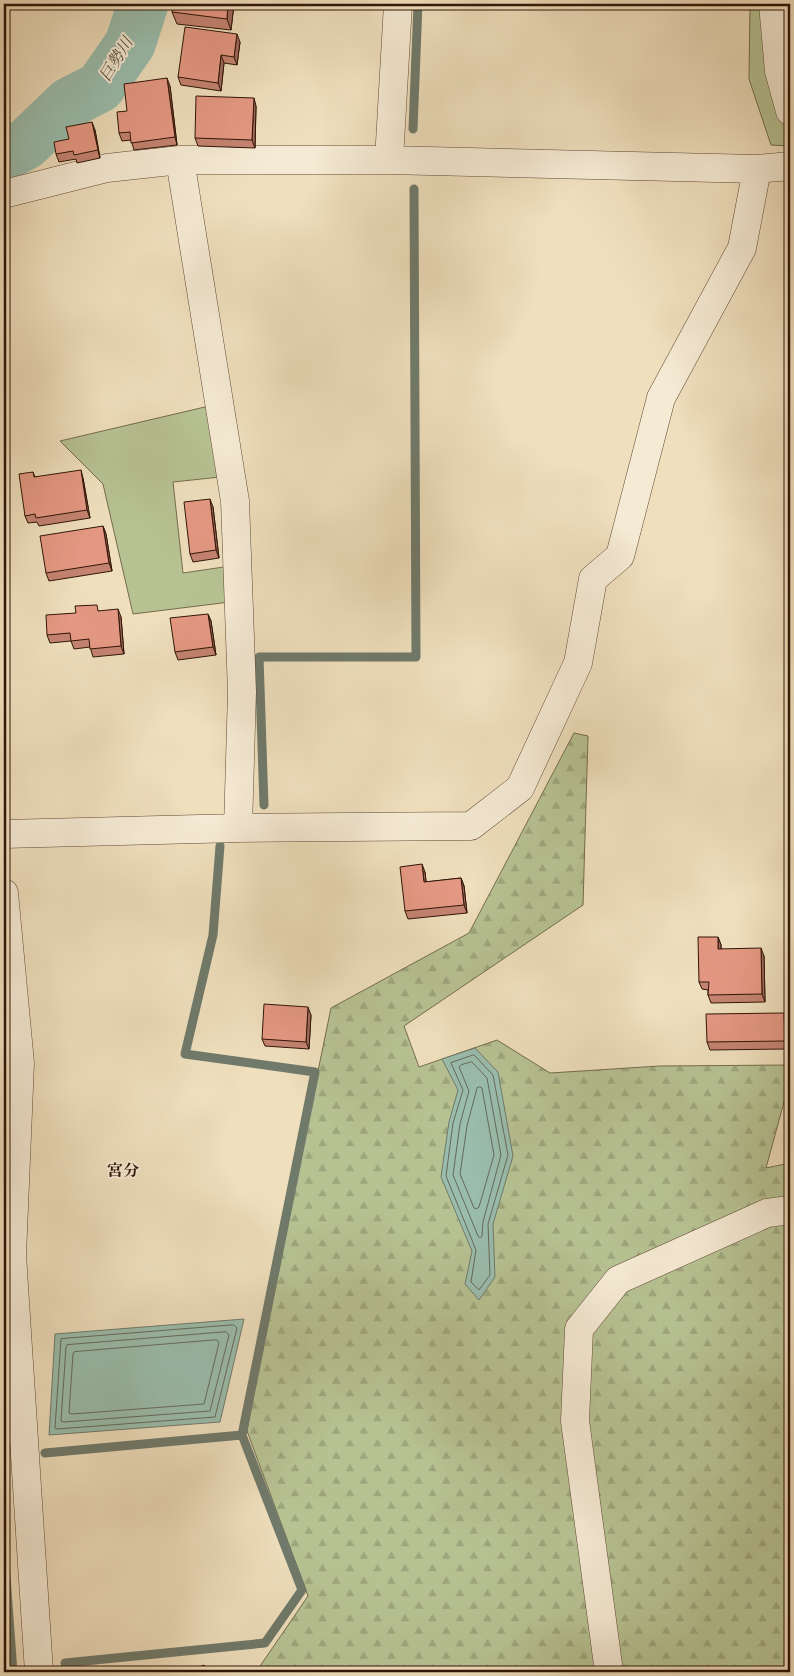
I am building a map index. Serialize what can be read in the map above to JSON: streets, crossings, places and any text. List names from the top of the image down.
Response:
{
  "districts": ["宮分"],
  "water": ["巨勢川"]
}
